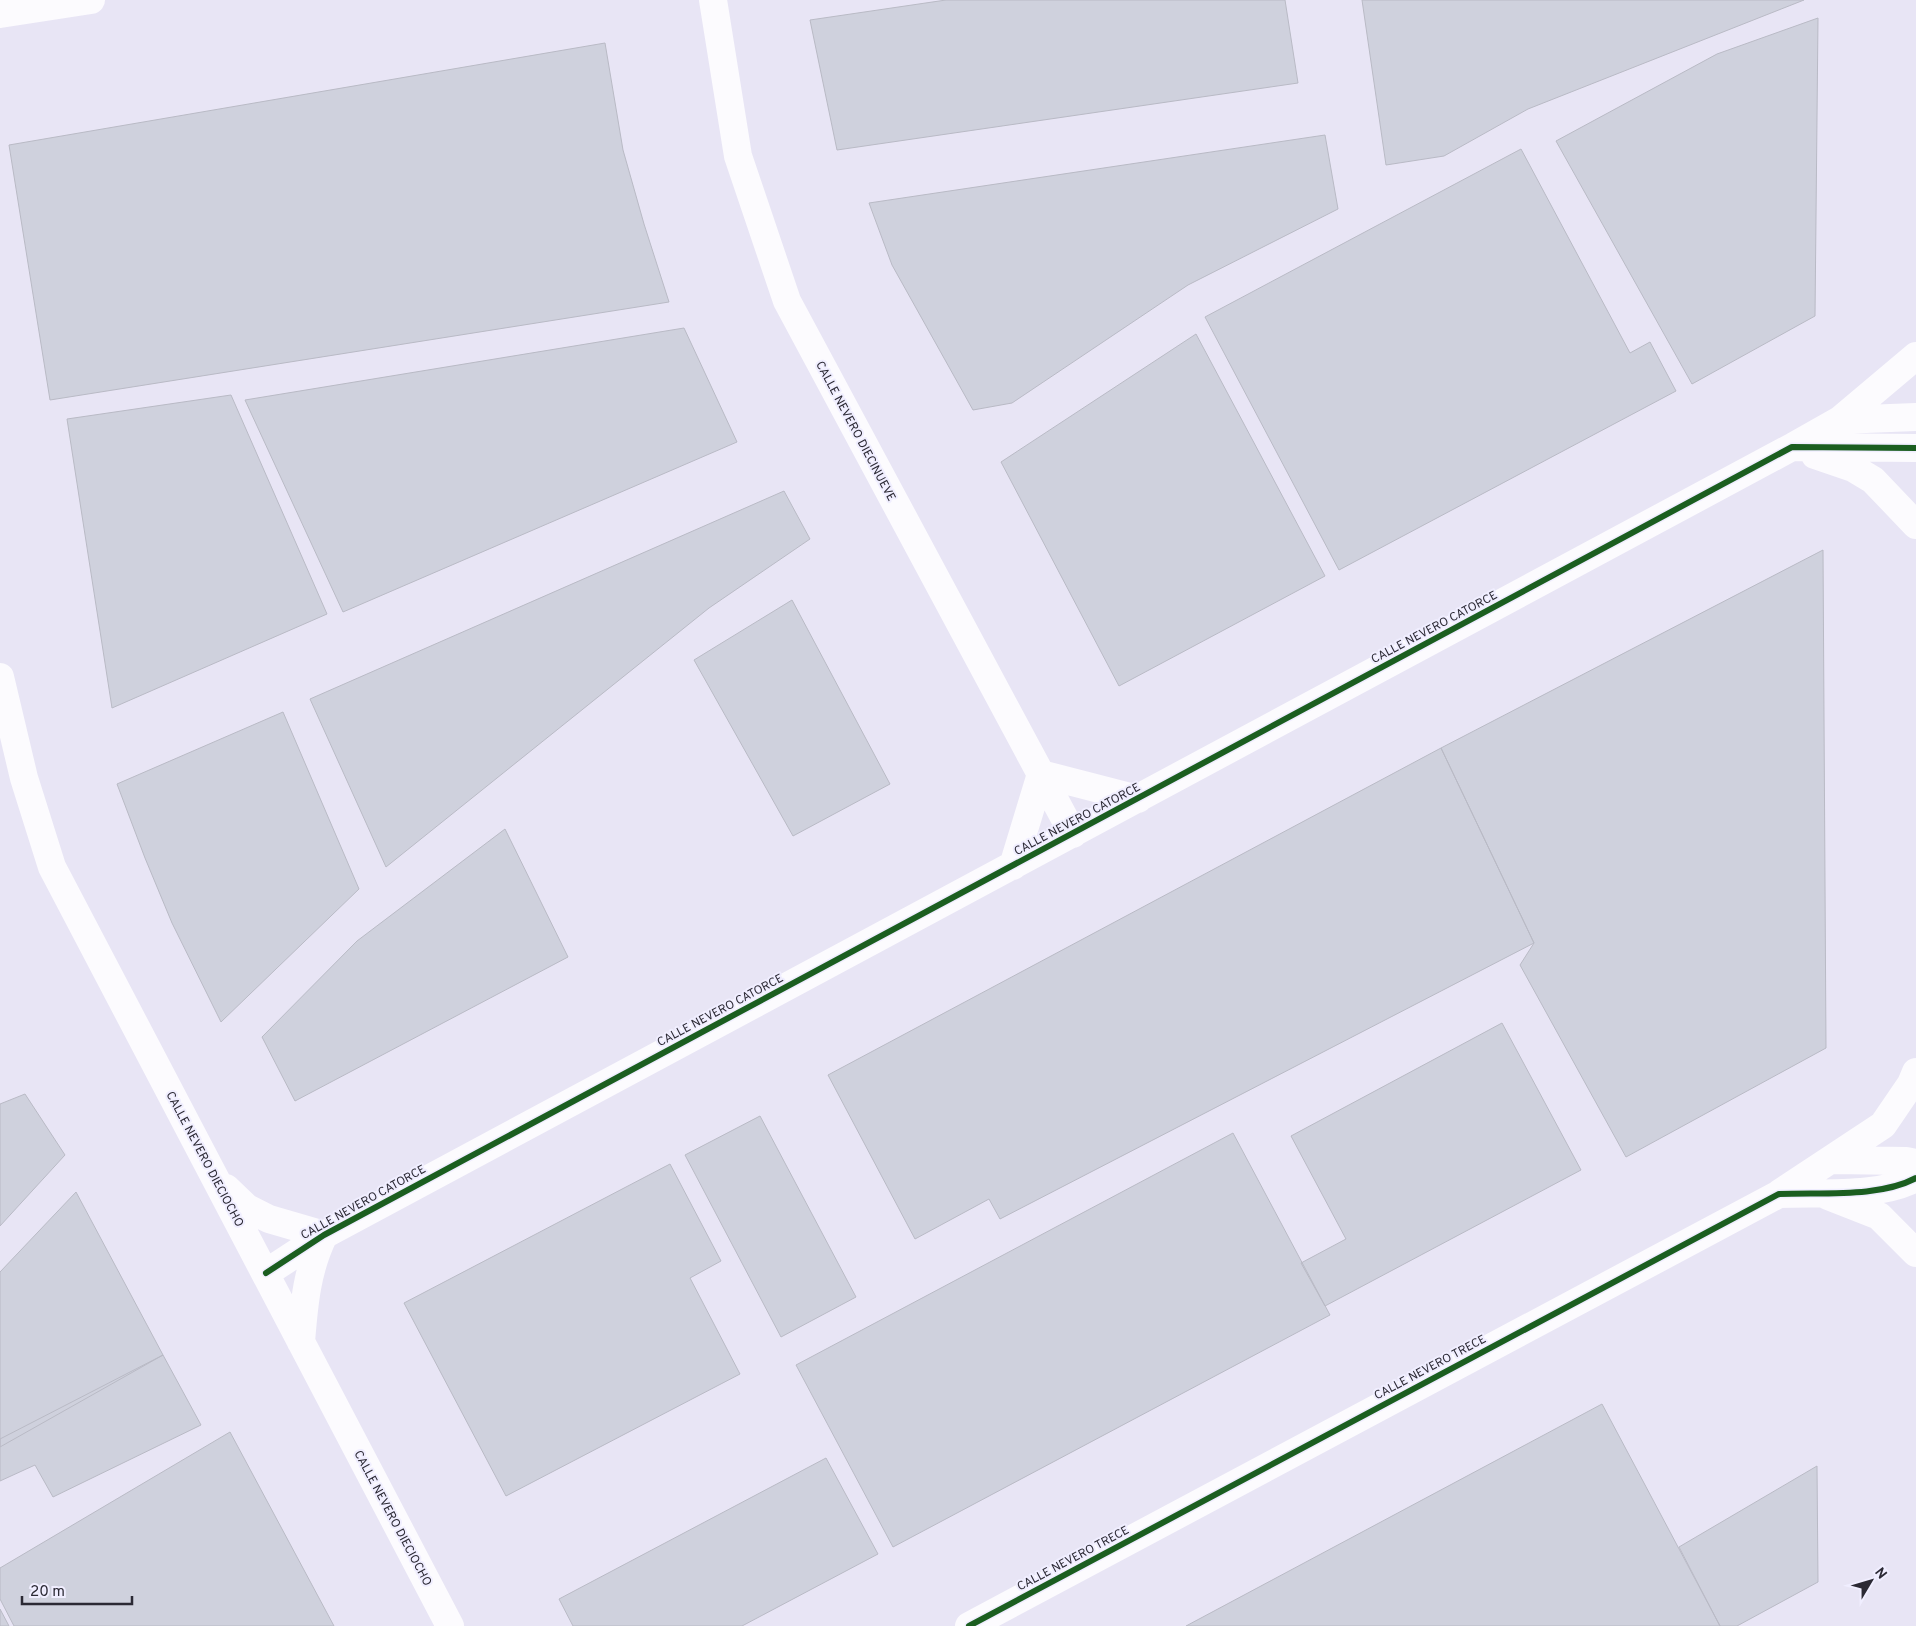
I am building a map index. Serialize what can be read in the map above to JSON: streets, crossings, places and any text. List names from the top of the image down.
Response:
{
  "streets": {
    "street": [
      "CALLE NEVERO DIECINUEVE",
      "CALLE NEVERO CATORCE",
      "CALLE NEVERO DIECIOCHO",
      "CALLE NEVERO TRECE"
    ]
  },
  "crossings": [
    ["CALLE NEVERO DIECINUEVE", "CALLE NEVERO CATORCE"],
    ["CALLE NEVERO CATORCE", "CALLE NEVERO DIECIOCHO"]
  ],
  "scale_bar": "20 m",
  "north": "top right"
}
